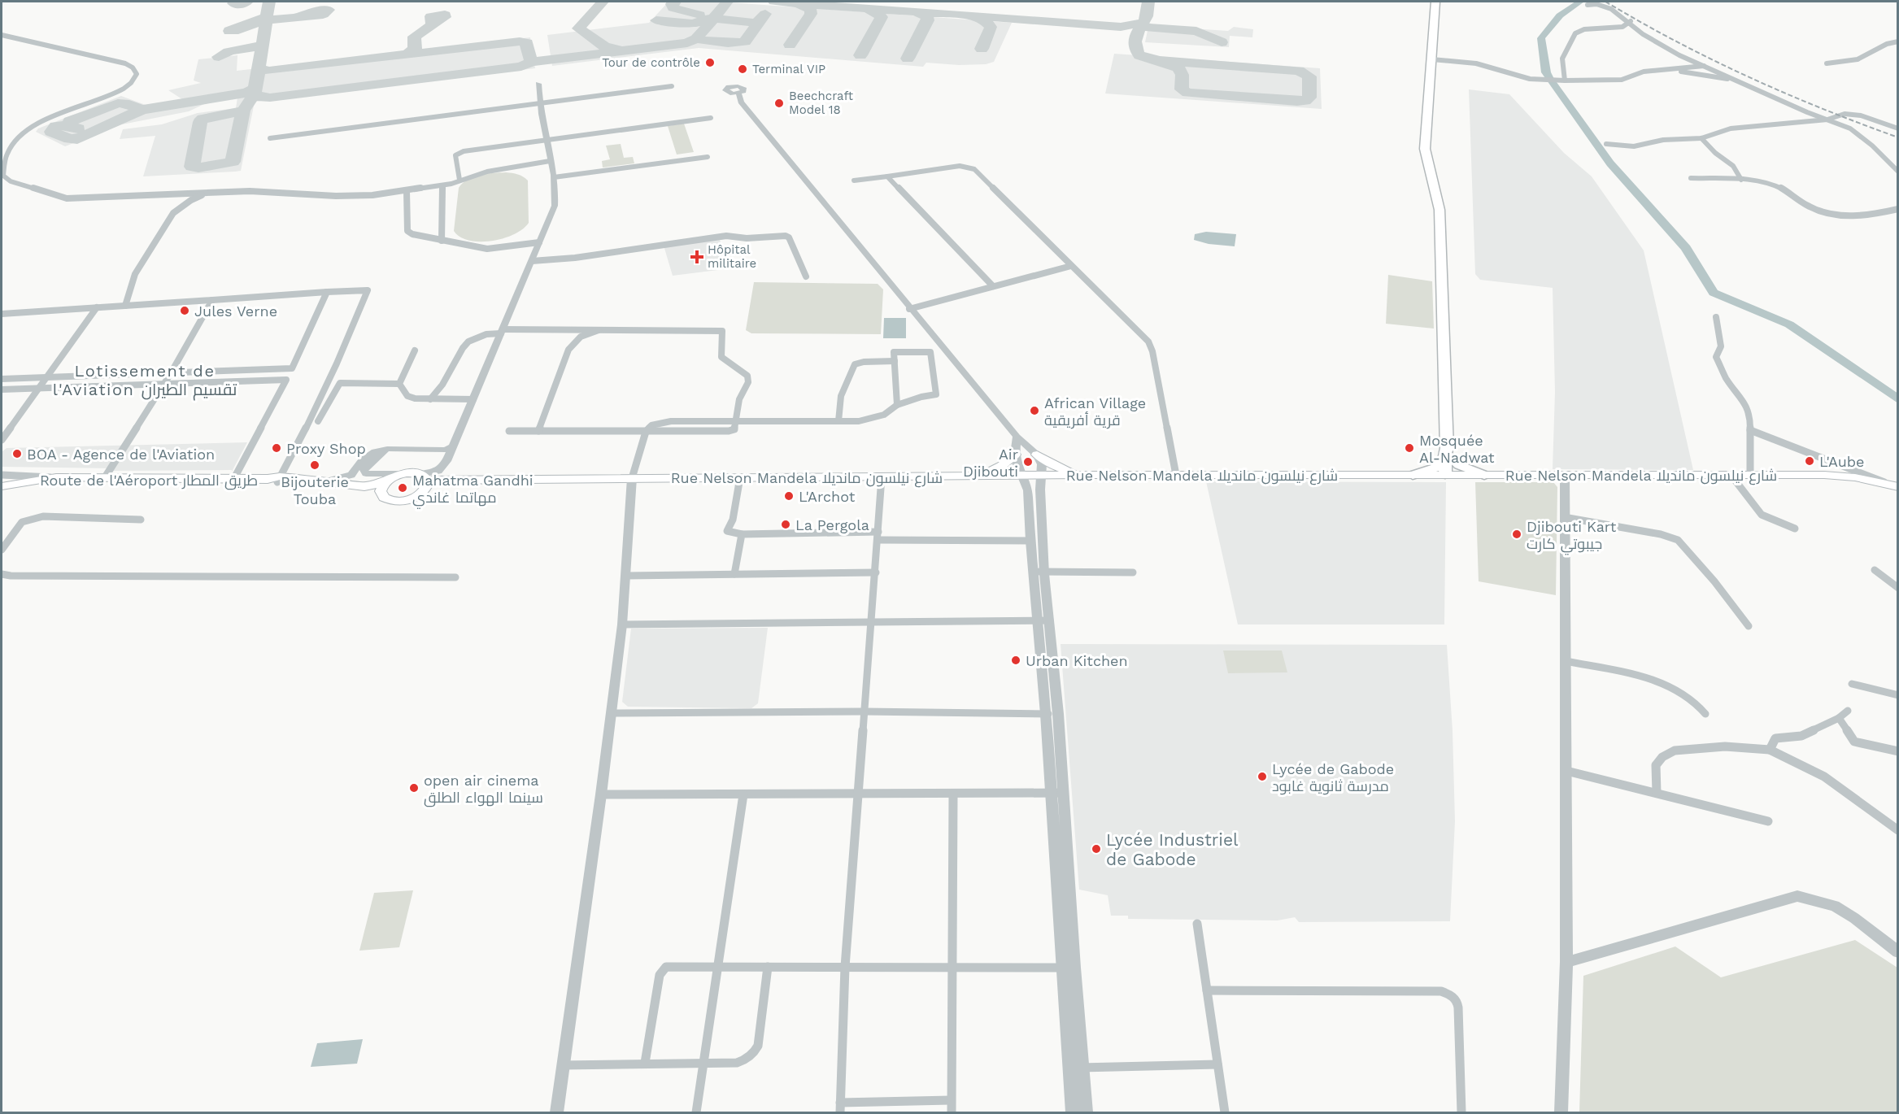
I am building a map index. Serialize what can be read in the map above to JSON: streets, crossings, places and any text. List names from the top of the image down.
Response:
{
  "streets": {
    "main road": ["Rue Nelson Mandela شارع نيلسون مانديلا", "Route de l'Aéroport طريق المطار"]
  },
  "crossings": [
    ["Rue Nelson Mandela شارع نيلسون مانديلا", "Route de l'Aéroport طريق المطار"]
  ],
  "districts": ["Lotissement de l'Aviation تقسيم الطيران"],
  "places": {
    "other": [
      "Tour de contrôle",
      "Terminal VIP",
      "Beechcraft Model 18",
      "Jules Verne",
      "African Village قرية أفريقية",
      "Proxy Shop",
      "Mosquée Al-Nadwat",
      "BOA - Agence de l'Aviation",
      "L'Aube",
      "Air Djibouti",
      "Bijouterie Touba",
      "Mahatma Gandhi مهاتما غاندي",
      "L'Archot",
      "La Pergola",
      "Djibouti Kart جيبوتي كارت",
      "Urban Kitchen",
      "Lycée de Gabode مدرسة ثانوية غابود",
      "open air cinema سينما الهواء الطلق",
      "Lycée Industriel de Gabode"
    ],
    "health": ["Hôpital militaire"]
  }
}
